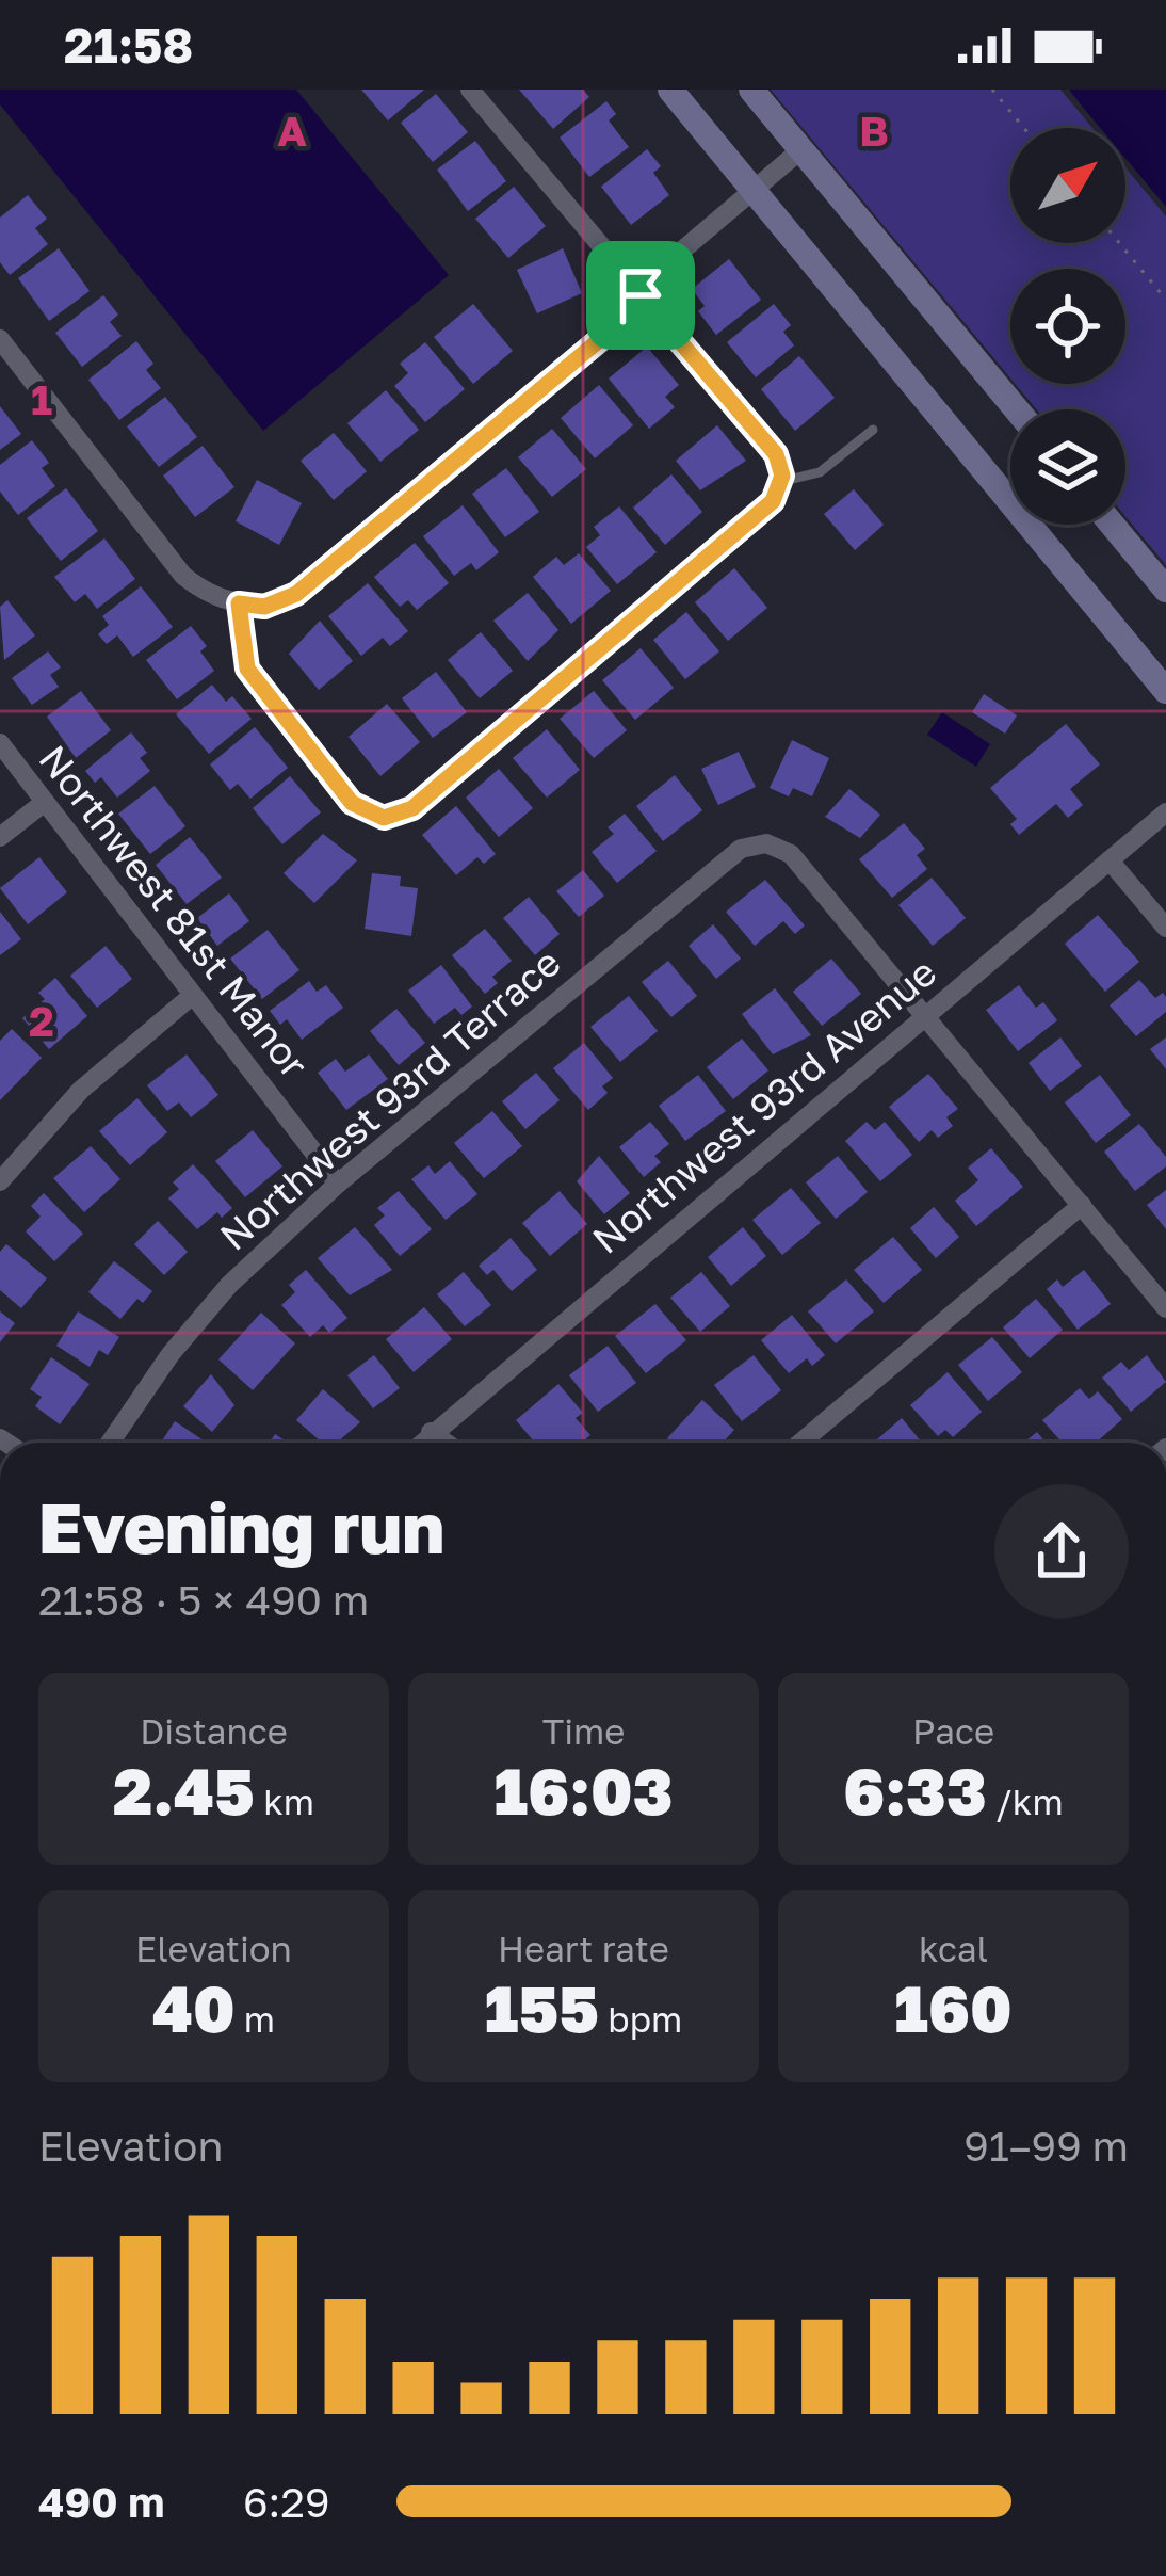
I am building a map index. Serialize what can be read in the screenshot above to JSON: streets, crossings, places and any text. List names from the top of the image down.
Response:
{
  "streets": {
    "street": ["Northwest 81st Manor", "Northwest 93rd Terrace", "Northwest 93rd Avenue"]
  },
  "crossings": [
    ["Northwest 81st Manor", "Northwest 93rd Terrace"],
    ["Northwest 93rd Terrace", "Northwest 93rd Avenue"]
  ],
  "north": "top right",
  "page": {
    "status": "21:58",
    "heading": ["Evening run", "21:58 · 5 × 490 m"],
    "stats": [
      ["Distance", "2.45 km"],
      ["Time", "16:03"],
      ["Pace", "6:33 /km"],
      ["Elevation", "40 m"],
      ["Heart rate", "155 bpm"],
      ["kcal", "160"]
    ],
    "chart": ["Elevation", "91–99 m"],
    "list": [
      {
        "name": "490 m",
        "note": "6:29"
      }
    ]
  },
  "grid": {
    "columns": ["A", "B"],
    "rows": ["1", "2"]
  }
}
